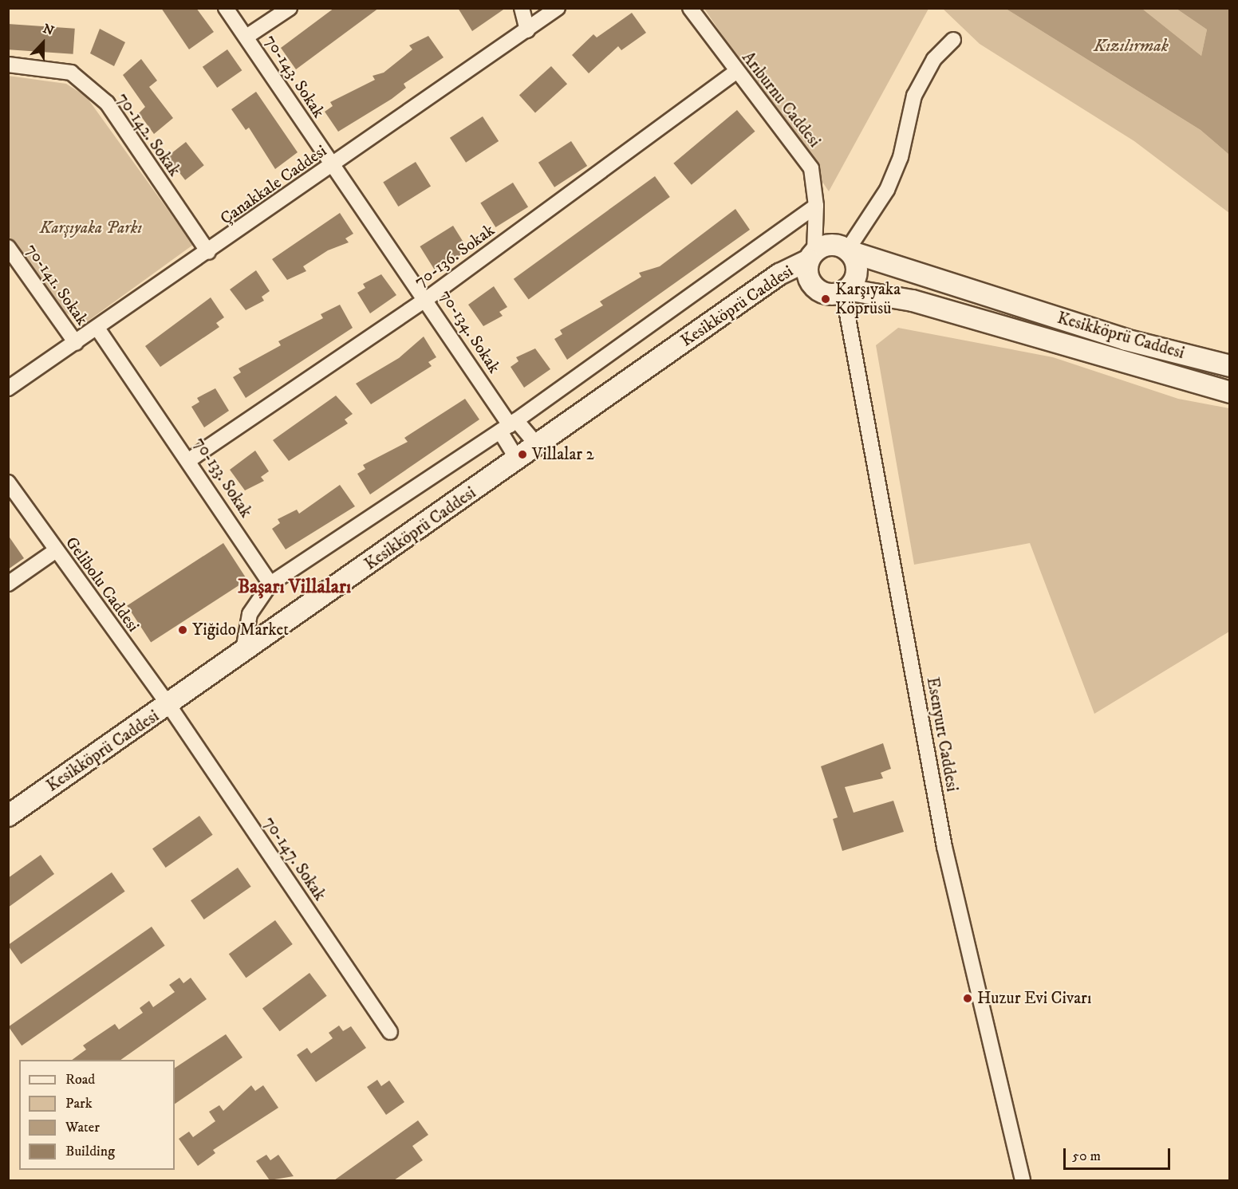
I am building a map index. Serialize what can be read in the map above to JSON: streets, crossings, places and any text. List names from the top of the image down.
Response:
{
  "streets": {
    "street": [
      "70-143. Sokak",
      "Arıburnu Caddesi",
      "70-142. Sokak",
      "Çanakkale Caddesi",
      "70-136. Sokak",
      "70-141. Sokak",
      "Kesikköprü Caddesi",
      "70-134. Sokak",
      "70-133. Sokak",
      "Gelibolu Caddesi",
      "Esenyurt Caddesi",
      "70-147. Sokak"
    ]
  },
  "crossings": [
    ["70-143. Sokak", "Çanakkale Caddesi"],
    ["70-143. Sokak", "70-134. Sokak"],
    ["Arıburnu Caddesi", "70-136. Sokak"],
    ["Arıburnu Caddesi", "Kesikköprü Caddesi"],
    ["Arıburnu Caddesi", "Esenyurt Caddesi"],
    ["70-142. Sokak", "Çanakkale Caddesi"],
    ["Çanakkale Caddesi", "70-141. Sokak"],
    ["Çanakkale Caddesi", "70-134. Sokak"],
    ["Çanakkale Caddesi", "70-133. Sokak"],
    ["70-136. Sokak", "70-134. Sokak"],
    ["70-136. Sokak", "70-133. Sokak"],
    ["Kesikköprü Caddesi", "70-134. Sokak"],
    ["Kesikköprü Caddesi", "70-133. Sokak"],
    ["Kesikköprü Caddesi", "Gelibolu Caddesi"],
    ["Kesikköprü Caddesi", "Esenyurt Caddesi"],
    ["Kesikköprü Caddesi", "70-147. Sokak"],
    ["Gelibolu Caddesi", "70-147. Sokak"]
  ],
  "districts": ["Başarı Villaları"],
  "water": ["Kızılırmak"],
  "parks": ["Karşıyaka Parkı"],
  "places": [
    "Karşıyaka Köprüsü",
    "Villalar 2",
    "Yiğido Market",
    "Huzur Evi Civarı"
  ],
  "legend": [
    "Road",
    "Park",
    "Water",
    "Building"
  ],
  "scale_bar": "50 m",
  "north": "top"
}
